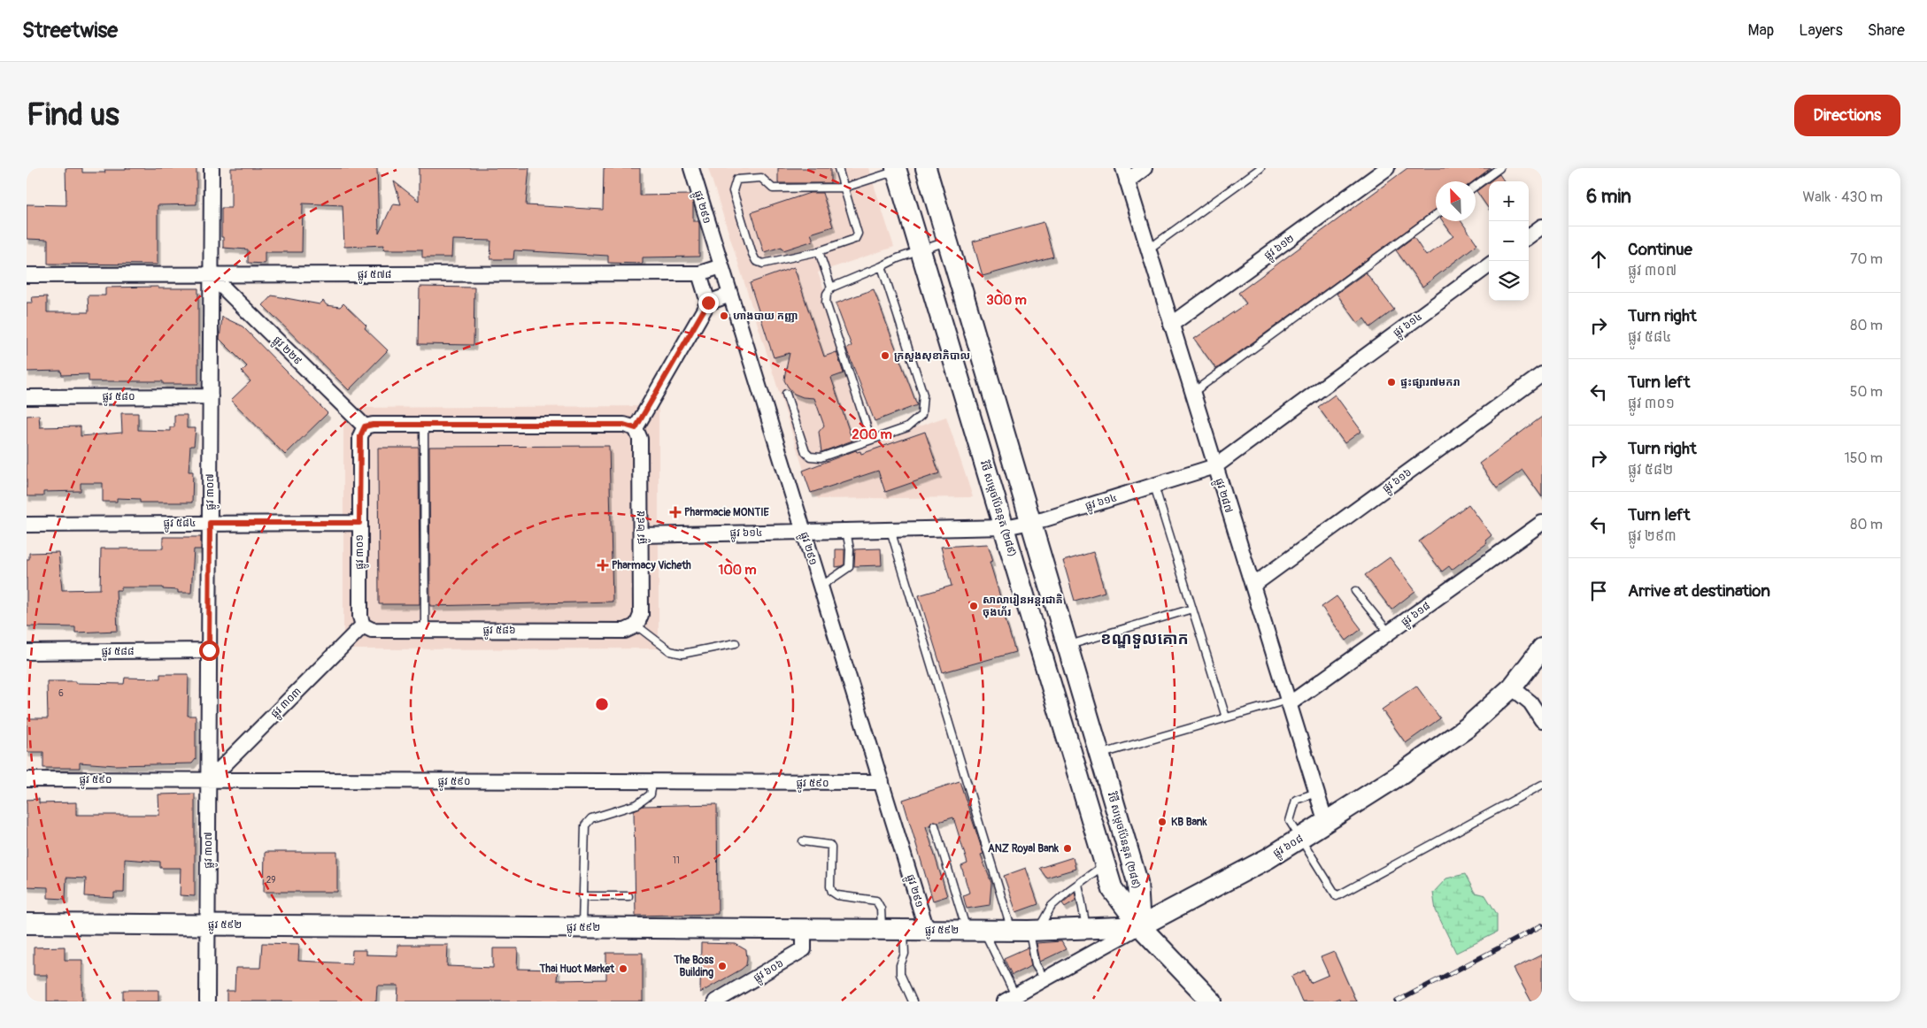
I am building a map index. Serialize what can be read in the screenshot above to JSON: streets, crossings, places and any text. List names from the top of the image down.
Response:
{
  "streets": {
    "main road": ["វិថី សម្តេចប៉ែននុត (២៨៩)", "ផ្លូវ ៦០៨", "ផ្លូវ ៥៩២"],
    "street": [
      "ផ្លូវ ២៩១",
      "ផ្លូវ ៦១២",
      "ផ្លូវ ៥៧៨",
      "ផ្លូវ ៦១៤",
      "ផ្លូវ ២២៩",
      "ផ្លូវ ៥៨០",
      "ផ្លូវ ៦១៦",
      "ផ្លូវ ៣០៧",
      "ផ្លូវ ២៨៧",
      "ផ្លូវ ៥៨៤",
      "ផ្លូវ ២៩៥",
      "ផ្លូវ ៣០១",
      "ផ្លូវ ៦១៨",
      "ផ្លូវ ៥៨៦",
      "ផ្លូវ ៥៨៨",
      "ផ្លូវ ៣០៣",
      "ផ្លូវ ៥៩០",
      "ផ្លូវ ៦០៦"
    ]
  },
  "crossings": [
    ["ផ្លូវ ២៩១", "ផ្លូវ ៥៧៨"],
    ["ផ្លូវ ២៩១", "ផ្លូវ ៦១៤"],
    ["ផ្លូវ ២៩១", "ផ្លូវ ៥៩០"],
    ["ផ្លូវ ២៩១", "ផ្លូវ ៥៩២"],
    ["ផ្លូវ ៦១២", "ផ្លូវ ២៨៧"],
    ["ផ្លូវ ៥៧៨", "ផ្លូវ ២២៩"],
    ["ផ្លូវ ៥៧៨", "ផ្លូវ ៣០៧"],
    ["ផ្លូវ ៦១៤", "ផ្លូវ ២៨៧"],
    ["ផ្លូវ ៦១៤", "វិថី សម្តេចប៉ែននុត (២៨៩)"],
    ["ផ្លូវ ៦១៤", "ផ្លូវ ២៩៥"],
    ["ផ្លូវ ២២៩", "ផ្លូវ ៣០៧"],
    ["ផ្លូវ ២២៩", "ផ្លូវ ៣០១"],
    ["ផ្លូវ ៥៨០", "ផ្លូវ ៣០៧"],
    ["ផ្លូវ ៦១៦", "ផ្លូវ ២៨៧"],
    ["ផ្លូវ ៣០៧", "ផ្លូវ ៥៨៤"],
    ["ផ្លូវ ៣០៧", "ផ្លូវ ៥៨៨"],
    ["ផ្លូវ ៣០៧", "ផ្លូវ ៣០៣"],
    ["ផ្លូវ ៣០៧", "ផ្លូវ ៥៩០"],
    ["ផ្លូវ ៣០៧", "ផ្លូវ ៥៩២"],
    ["ផ្លូវ ២៨៧", "ផ្លូវ ៦១៨"],
    ["ផ្លូវ ២៨៧", "ផ្លូវ ៦០៨"],
    ["វិថី សម្តេចប៉ែននុត (២៨៩)", "ផ្លូវ ៦០៨"],
    ["វិថី សម្តេចប៉ែននុត (២៨៩)", "ផ្លូវ ៥៩២"],
    ["ផ្លូវ ៥៨៤", "ផ្លូវ ៣០១"],
    ["ផ្លូវ ២៩៥", "ផ្លូវ ៥៨៦"],
    ["ផ្លូវ ៣០១", "ផ្លូវ ៥៨៦"],
    ["ផ្លូវ ៣០១", "ផ្លូវ ៣០៣"],
    ["ផ្លូវ ៥៨៦", "ផ្លូវ ៣០៣"],
    ["ផ្លូវ ៣០៣", "ផ្លូវ ៥៩០"],
    ["ផ្លូវ ៦០៨", "ផ្លូវ ៥៩២"],
    ["ផ្លូវ ៥៩២", "ផ្លូវ ៦០៦"]
  ],
  "districts": ["ខណ្ឌទួលគោក"],
  "places": {
    "other": [
      "ហាងបាយ កញ្ញា",
      "ក្រសួងសុខាភិបាល",
      "ផ្ទះផ្សារ៧មករា",
      "សាលារៀនអន្តរជាតិ ចុងហ័រ",
      "KB Bank",
      "ANZ Royal Bank",
      "The Boss Building",
      "Thai Huot Market"
    ],
    "health": ["Pharmacie MONTIE", "Pharmacy Vicheth"]
  },
  "house_numbers": ["6", "11", "29"],
  "north": "top left",
  "page": {
    "header": "Streetwise",
    "nav": ["Map", "Layers", "Share"],
    "buttons": "Directions",
    "title": "Find us",
    "heading": ["6 min", "Walk · 430 m"],
    "map_buttons": ["+", "−"],
    "list": [
      ["Continue", "ផ្លូវ ៣០៧", "70 m"],
      ["Turn right", "ផ្លូវ ៥៨៤", "80 m"],
      ["Turn left", "ផ្លូវ ៣០១", "50 m"],
      ["Turn right", "ផ្លូវ ៥៨២", "150 m"],
      ["Turn left", "ផ្លូវ ២៩៣", "80 m"],
      "Arrive at destination"
    ]
  },
  "rings": ["300 m", "200 m", "100 m"]
}
